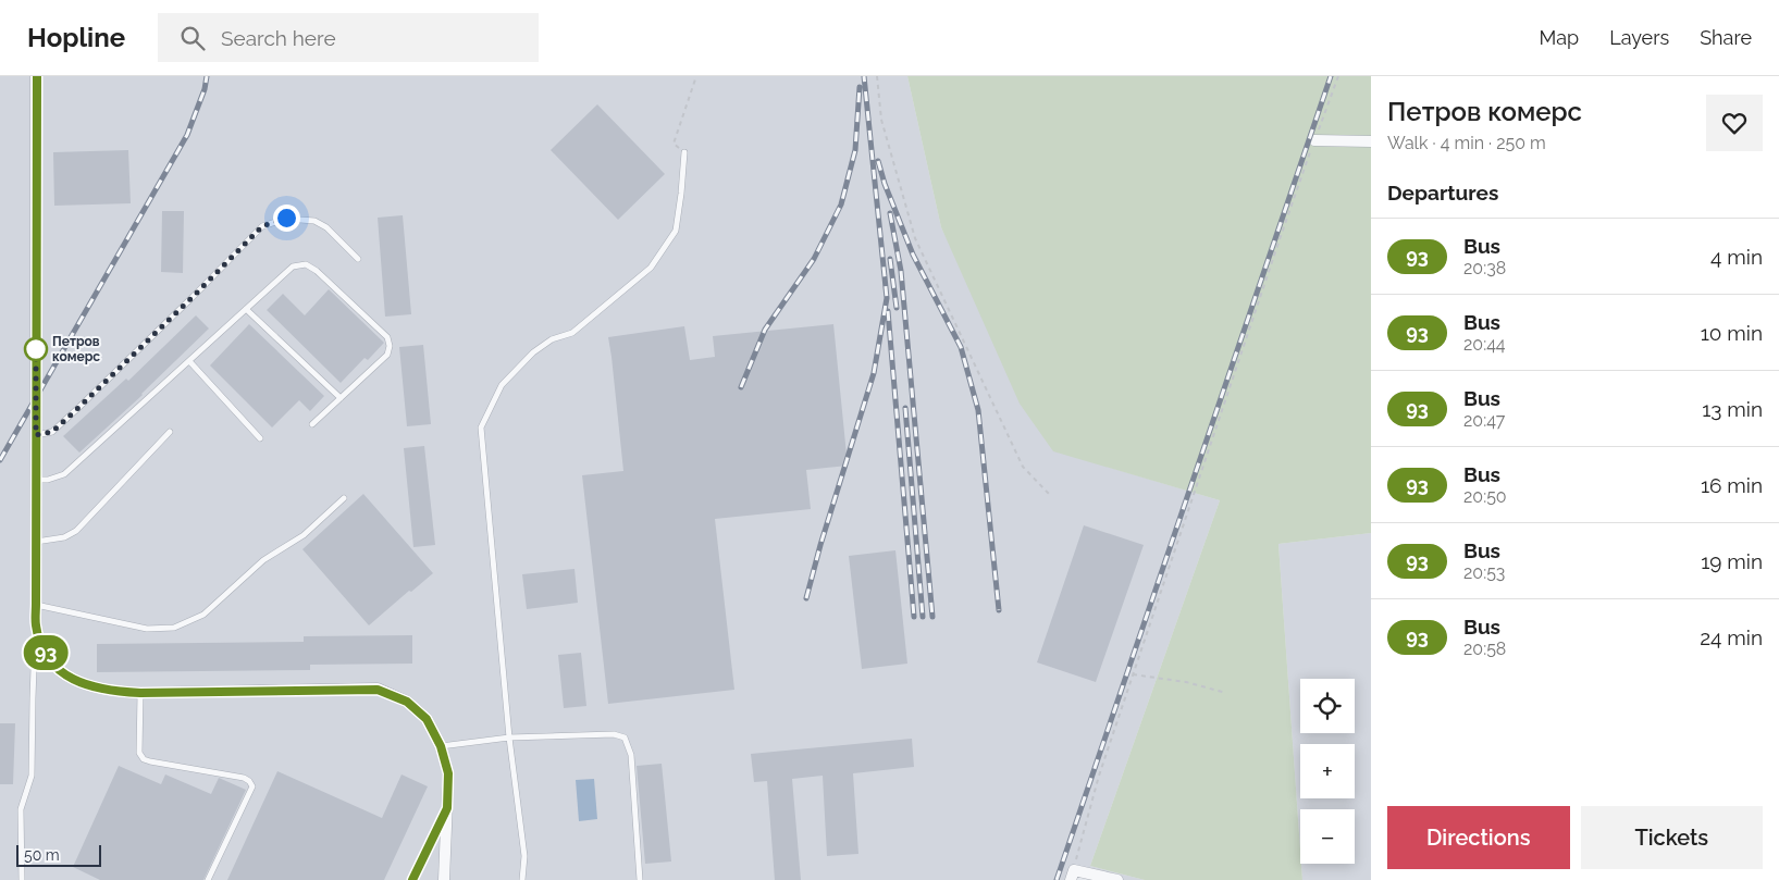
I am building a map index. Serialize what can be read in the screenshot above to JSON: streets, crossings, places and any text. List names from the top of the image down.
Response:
{
  "places": ["Петров комерс"],
  "lines": ["bus line 93"],
  "scale_bar": "50 m",
  "page": {
    "header": "Hopline",
    "search": "Search here",
    "nav": ["Map", "Layers", "Share"],
    "on_map": "93",
    "heading": [
      ["Петров комерс", "Walk · 4 min · 250 m"],
      "Departures"
    ],
    "list": [
      {
        "mark": "93",
        "name": "Bus",
        "note": "20:38",
        "value": "4 min"
      },
      {
        "mark": "93",
        "name": "Bus",
        "note": "20:44",
        "value": "10 min"
      },
      {
        "mark": "93",
        "name": "Bus",
        "note": "20:47",
        "value": "13 min"
      },
      {
        "mark": "93",
        "name": "Bus",
        "note": "20:50",
        "value": "16 min"
      },
      {
        "mark": "93",
        "name": "Bus",
        "note": "20:53",
        "value": "19 min"
      },
      {
        "mark": "93",
        "name": "Bus",
        "note": "20:58",
        "value": "24 min"
      }
    ],
    "map_buttons": ["+", "−"],
    "buttons": ["Directions", "Tickets"],
    "scale": "50 m"
  }
}
